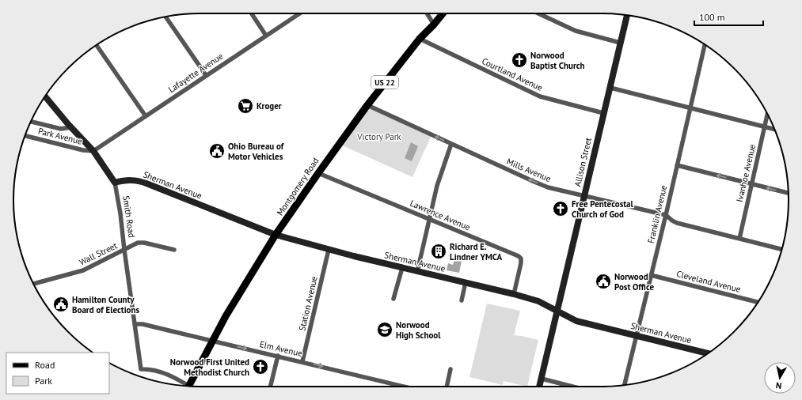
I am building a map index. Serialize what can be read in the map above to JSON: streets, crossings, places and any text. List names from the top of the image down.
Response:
{
  "streets": {
    "main road": ["US 22", "Montgomery Road"],
    "street": [
      "Lafayette Avenue",
      "Courtland Avenue",
      "Park Avenue",
      "Allison Street",
      "Mills Avenue",
      "Ivanhoe Avenue",
      "Sherman Avenue",
      "Franklin Avenue",
      "Lawrence Avenue",
      "Smith Road",
      "Wall Street",
      "Cleveland Avenue",
      "Station Avenue",
      "Elm Avenue"
    ]
  },
  "crossings": [
    ["Lafayette Avenue", "Park Avenue"],
    ["Lafayette Avenue", "Smith Road"],
    ["Courtland Avenue", "Allison Street"],
    ["Courtland Avenue", "Montgomery Road"],
    ["Park Avenue", "Smith Road"],
    ["Allison Street", "Mills Avenue"],
    ["Allison Street", "Sherman Avenue"],
    ["Mills Avenue", "Ivanhoe Avenue"],
    ["Mills Avenue", "Montgomery Road"],
    ["Mills Avenue", "Franklin Avenue"],
    ["Sherman Avenue", "Montgomery Road"],
    ["Sherman Avenue", "Franklin Avenue"],
    ["Sherman Avenue", "Lawrence Avenue"],
    ["Sherman Avenue", "Smith Road"],
    ["Sherman Avenue", "Station Avenue"],
    ["Montgomery Road", "Lawrence Avenue"],
    ["Montgomery Road", "Elm Avenue"],
    ["Franklin Avenue", "Cleveland Avenue"],
    ["Smith Road", "Wall Street"],
    ["Smith Road", "Elm Avenue"],
    ["Station Avenue", "Elm Avenue"]
  ],
  "one_way": ["Mills Avenue", "Elm Avenue"],
  "parks": ["Victory Park"],
  "places": {
    "church": ["Norwood Baptist Church", "Free Pentecostal Church of God", "Norwood First United Methodist Church"],
    "supermarket": ["Kroger"],
    "public building": ["Ohio Bureau of Motor Vehicles", "Norwood Post Office", "Hamilton County Board of Elections"],
    "building": ["Richard E. Lindner YMCA"],
    "school or university": ["Norwood High School"]
  },
  "legend": ["Road", "Park"],
  "scale_bar": "100 m",
  "north": "bottom"
}
